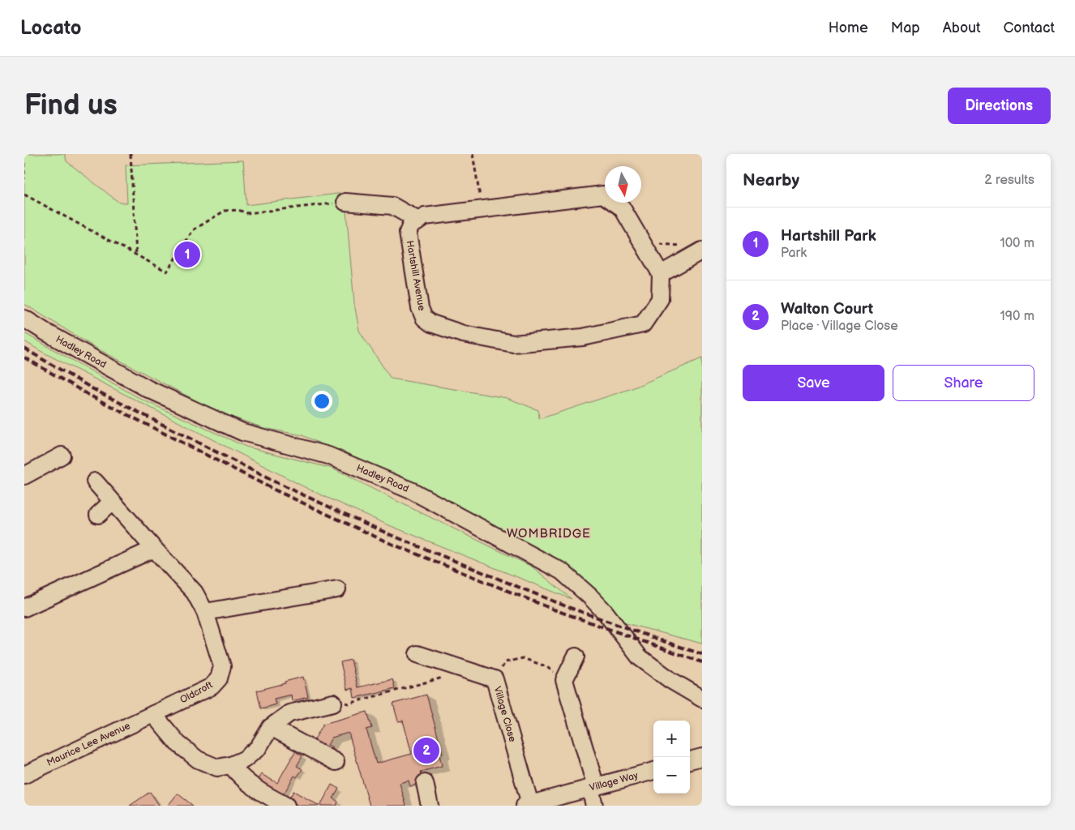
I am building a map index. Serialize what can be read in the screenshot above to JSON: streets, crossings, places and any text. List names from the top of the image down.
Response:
{
  "streets": {
    "street": [
      "Hartshill Avenue",
      "Hadley Road",
      "Oldcroft",
      "Village Close",
      "Maurice Lee Avenue",
      "Village Way"
    ]
  },
  "crossings": [
    ["Oldcroft", "Maurice Lee Avenue"],
    ["Village Close", "Village Way"]
  ],
  "districts": ["WOMBRIDGE"],
  "north": "bottom",
  "page": {
    "header": "Locato",
    "nav": [
      "Home",
      "Map",
      "About",
      "Contact"
    ],
    "buttons": [
      "Directions",
      ["Save", "Share"]
    ],
    "title": "Find us",
    "heading": ["Nearby", "2 results"],
    "list": [
      {
        "mark": "1",
        "name": "Hartshill Park",
        "note": "Park",
        "value": "100 m"
      },
      {
        "mark": "2",
        "name": "Walton Court",
        "note": "Place · Village Close",
        "value": "190 m"
      }
    ],
    "pins": ["1", "2"],
    "map_buttons": ["+", "−"]
  }
}
